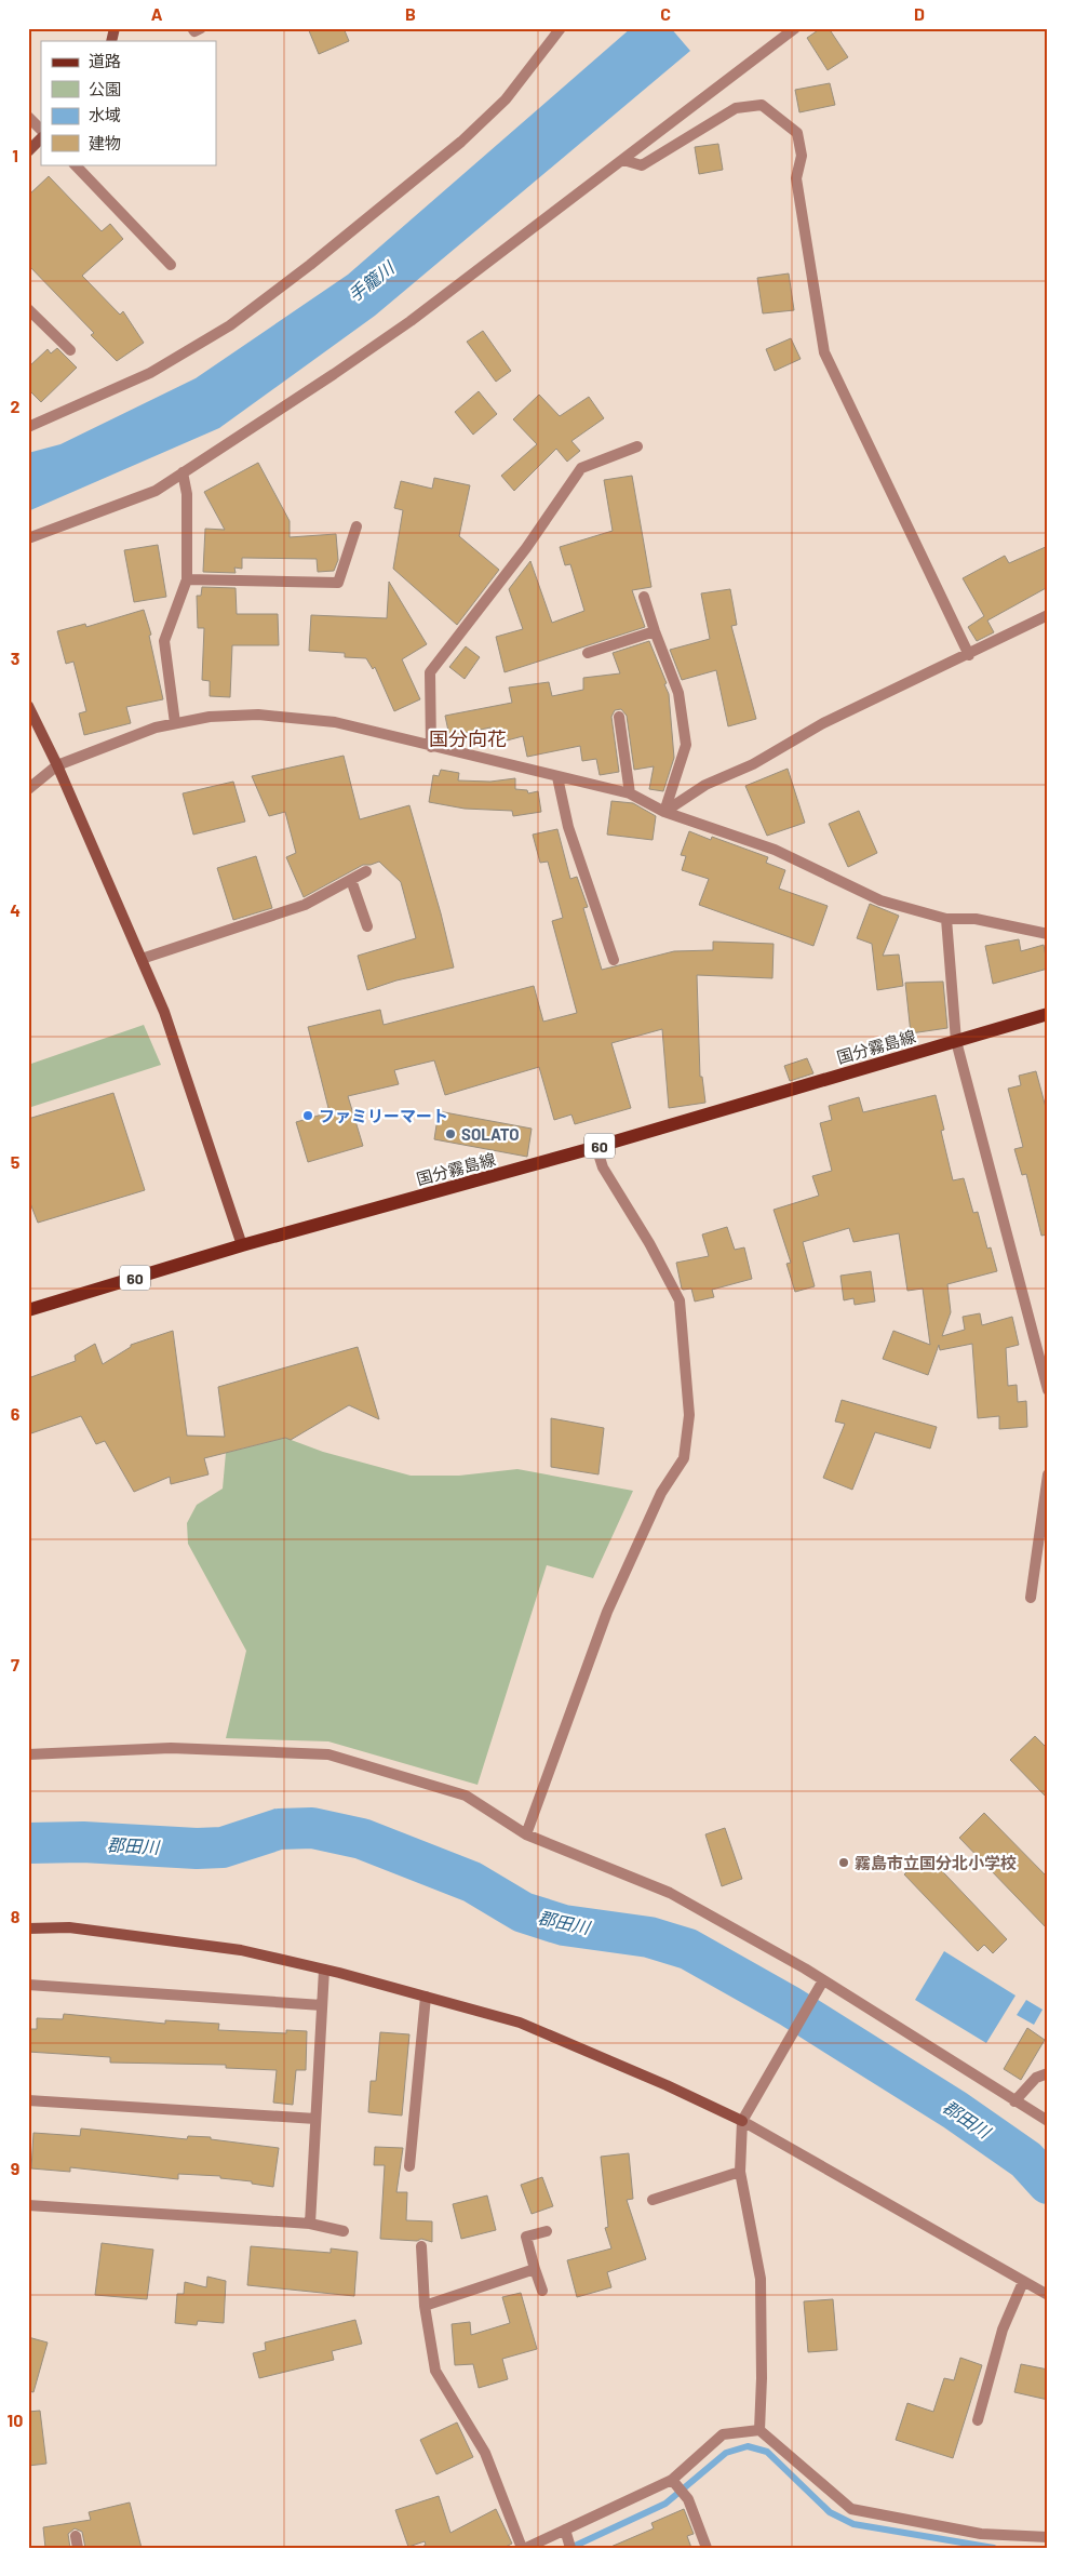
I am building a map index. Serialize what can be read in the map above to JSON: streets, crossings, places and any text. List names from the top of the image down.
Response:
{
  "streets": {
    "main road": ["国分霧島線", "60"]
  },
  "districts": ["国分向花"],
  "water": ["手籠川", "郡田川"],
  "places": ["ファミリーマート", "SOLATO", "霧島市立国分北小学校"],
  "legend": [
    "道路",
    "公園",
    "水域",
    "建物"
  ],
  "grid": {
    "columns": [
      "A",
      "B",
      "C",
      "D"
    ],
    "rows": [
      "1",
      "2",
      "3",
      "4",
      "5",
      "6",
      "7",
      "8",
      "9",
      "10"
    ]
  }
}
